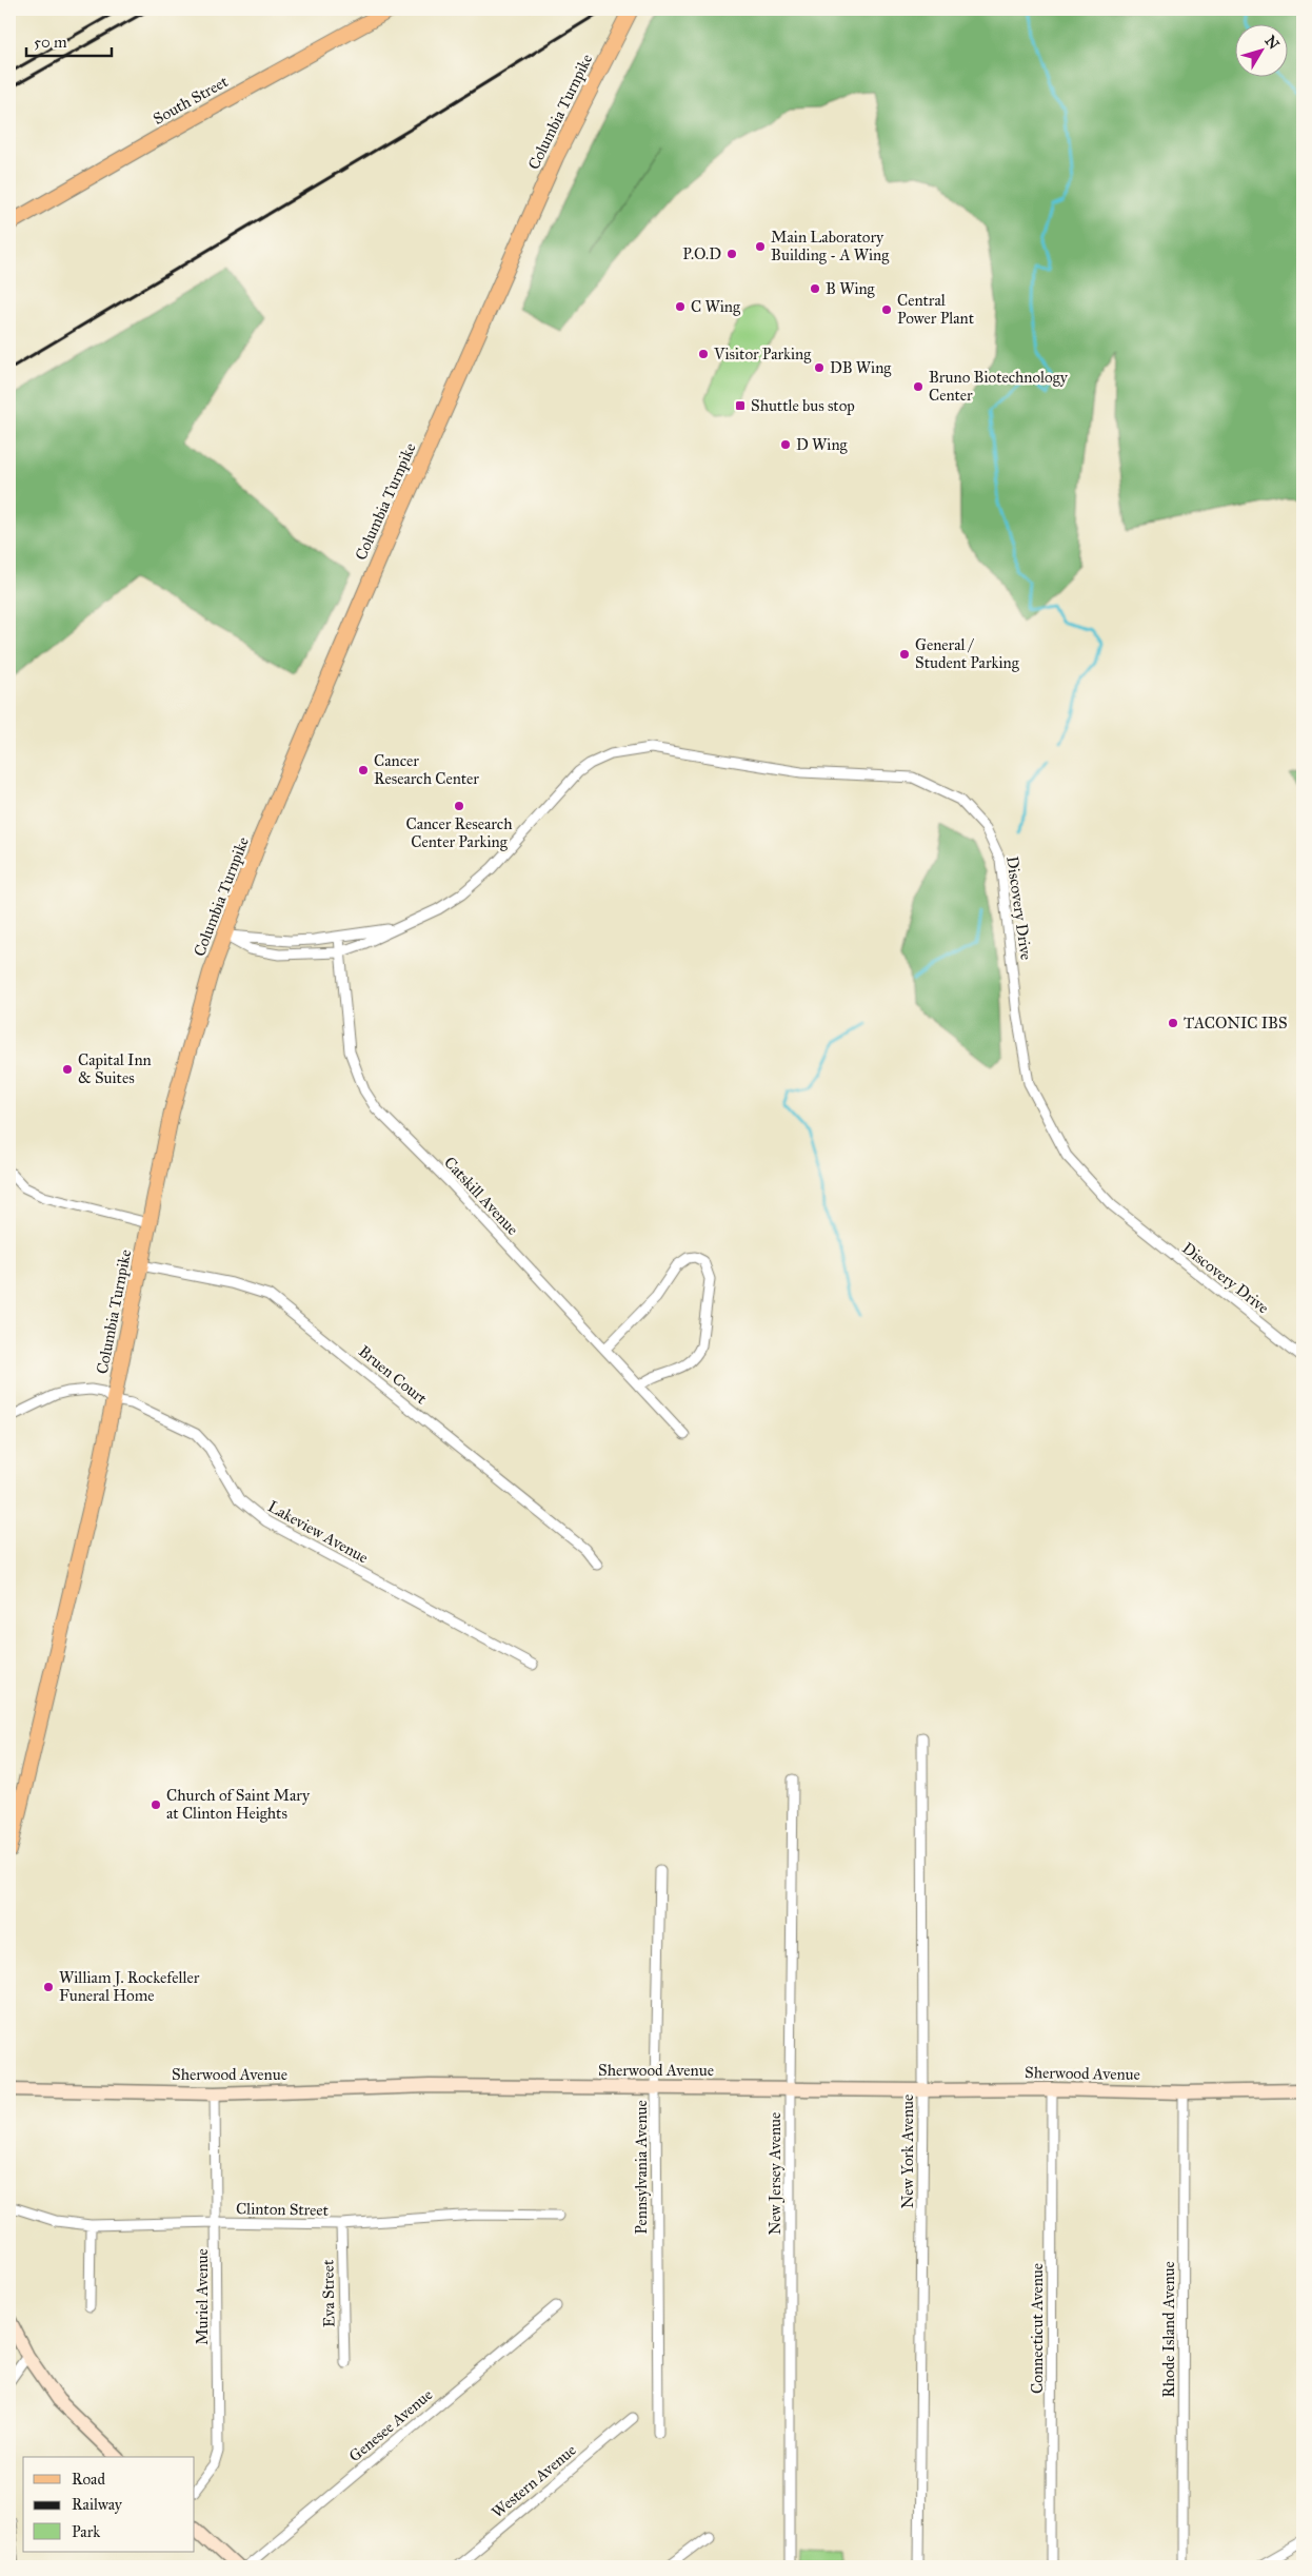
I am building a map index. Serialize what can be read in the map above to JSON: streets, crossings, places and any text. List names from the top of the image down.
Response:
{
  "streets": {
    "main road": ["South Street", "Columbia Turnpike"],
    "street": [
      "Discovery Drive",
      "Catskill Avenue",
      "Bruen Court",
      "Lakeview Avenue",
      "Sherwood Avenue",
      "New York Avenue",
      "Pennsylvania Avenue",
      "New Jersey Avenue",
      "Clinton Street",
      "Eva Street",
      "Muriel Avenue",
      "Connecticut Avenue",
      "Rhode Island Avenue",
      "Genesee Avenue",
      "Western Avenue"
    ]
  },
  "crossings": [
    ["Columbia Turnpike", "Discovery Drive"],
    ["Columbia Turnpike", "Bruen Court"],
    ["Columbia Turnpike", "Lakeview Avenue"],
    ["Discovery Drive", "Catskill Avenue"],
    ["Sherwood Avenue", "New York Avenue"],
    ["Sherwood Avenue", "Pennsylvania Avenue"],
    ["Sherwood Avenue", "New Jersey Avenue"],
    ["Sherwood Avenue", "Muriel Avenue"],
    ["Sherwood Avenue", "Connecticut Avenue"],
    ["Sherwood Avenue", "Rhode Island Avenue"],
    ["Clinton Street", "Eva Street"],
    ["Clinton Street", "Muriel Avenue"]
  ],
  "places": {
    "other": [
      "Main Laboratory Building - A Wing",
      "P.O.D",
      "B Wing",
      "C Wing",
      "Central Power Plant",
      "Visitor Parking",
      "DB Wing",
      "Bruno Biotechnology Center",
      "D Wing",
      "General / Student Parking",
      "Cancer Research Center",
      "Cancer Research Center Parking",
      "TACONIC IBS",
      "Capital Inn & Suites",
      "Church of Saint Mary at Clinton Heights",
      "William J. Rockefeller Funeral Home"
    ],
    "transit": ["Shuttle bus stop"]
  },
  "legend": ["Road", "Railway", "Park"],
  "scale_bar": "50 m",
  "north": "top right"
}
